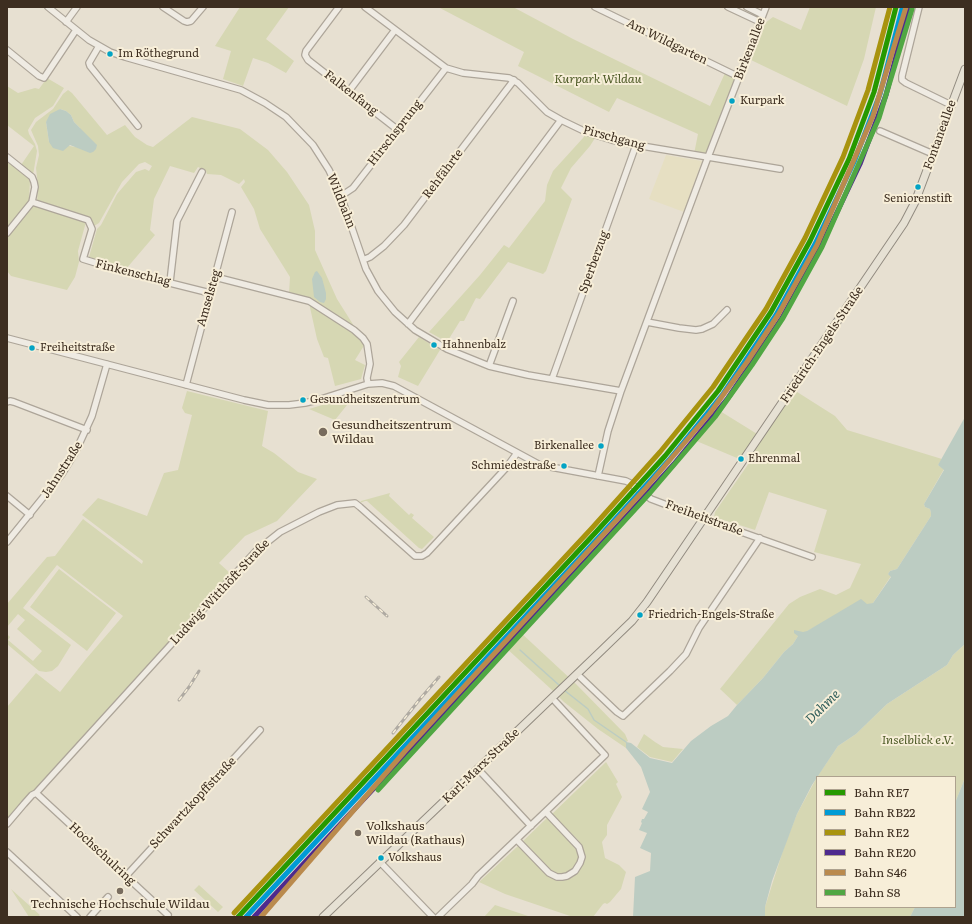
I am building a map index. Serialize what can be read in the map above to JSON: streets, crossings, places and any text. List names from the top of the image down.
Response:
{
  "streets": {
    "main road": ["Fontaneallee", "Friedrich-Engels-Straße", "Karl-Marx-Straße"],
    "street": [
      "Am Wildgarten",
      "Birkenallee",
      "Falkenfang",
      "Hirschsprung",
      "Pirschgang",
      "Rehfährte",
      "Wildbahn",
      "Sperberzug",
      "Finkenschlag",
      "Amselsteg",
      "Jahnstraße",
      "Freiheitstraße",
      "Ludwig-Witthöft-Straße",
      "Schwartzkopffstraße",
      "Hochschulring"
    ]
  },
  "crossings": [
    ["Am Wildgarten", "Birkenallee"],
    ["Birkenallee", "Pirschgang"],
    ["Birkenallee", "Wildbahn"],
    ["Birkenallee", "Freiheitstraße"],
    ["Falkenfang", "Hirschsprung"],
    ["Hirschsprung", "Wildbahn"],
    ["Fontaneallee", "Friedrich-Engels-Straße"],
    ["Pirschgang", "Rehfährte"],
    ["Pirschgang", "Sperberzug"],
    ["Rehfährte", "Wildbahn"],
    ["Wildbahn", "Sperberzug"],
    ["Finkenschlag", "Amselsteg"],
    ["Amselsteg", "Freiheitstraße"],
    ["Friedrich-Engels-Straße", "Freiheitstraße"],
    ["Friedrich-Engels-Straße", "Karl-Marx-Straße"],
    ["Jahnstraße", "Freiheitstraße"],
    ["Freiheitstraße", "Ludwig-Witthöft-Straße"],
    ["Ludwig-Witthöft-Straße", "Hochschulring"],
    ["Schwartzkopffstraße", "Hochschulring"]
  ],
  "water": ["Dahme"],
  "parks": ["Kurpark Wildau", "Inselblick e.V."],
  "places": [
    "Im Röthegrund",
    "Kurpark",
    "Seniorenstift",
    "Hahnenbalz",
    "Freiheitstraße",
    "Gesundheitszentrum",
    "Gesundheitszentrum Wildau",
    "Birkenallee",
    "Ehrenmal",
    "Schmiedestraße",
    "Friedrich-Engels-Straße",
    "Volkshaus Wildau (Rathaus)",
    "Volkshaus",
    "Technische Hochschule Wildau"
  ],
  "lines": [
    "rail line RE7",
    "rail line RE2",
    "rail line S46",
    "rail line RB22",
    "rail line S8",
    "rail line RE20"
  ],
  "legend": [
    "Bahn RE7",
    "Bahn RB22",
    "Bahn RE2",
    "Bahn RE20",
    "Bahn S46",
    "Bahn S8"
  ]
}
